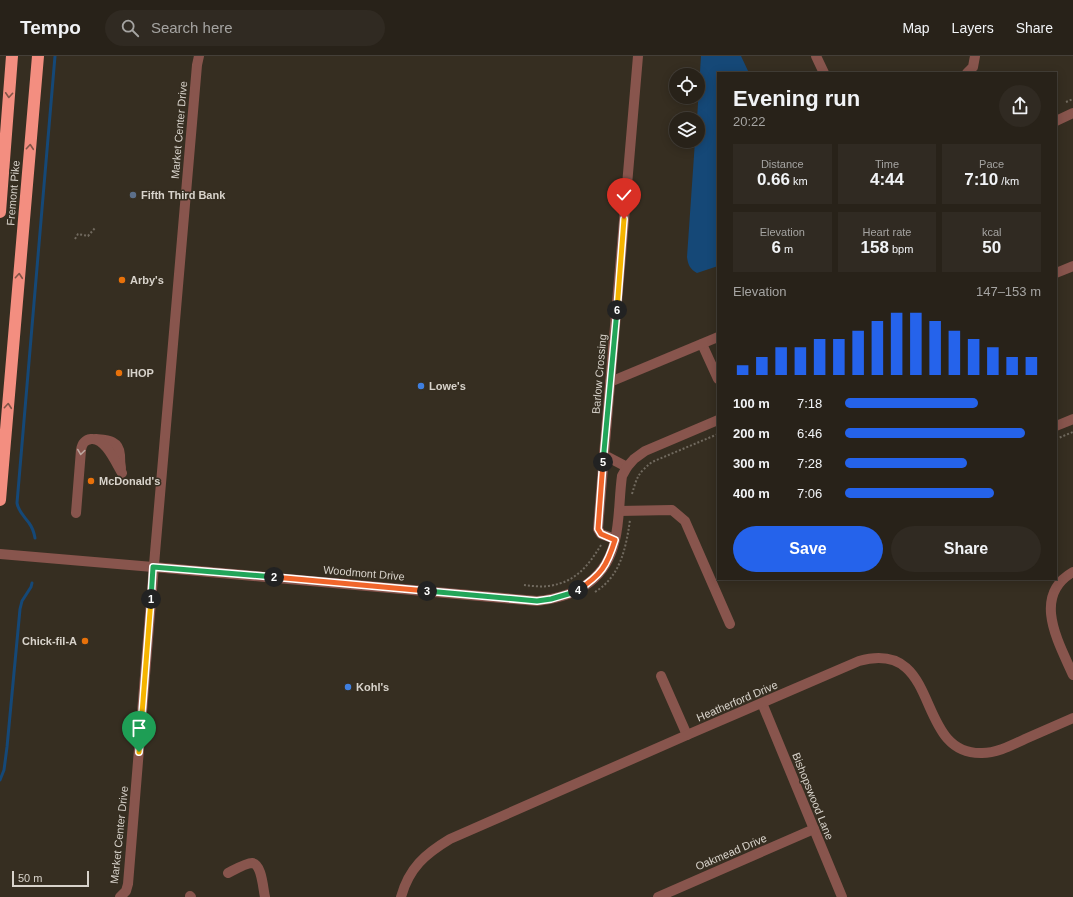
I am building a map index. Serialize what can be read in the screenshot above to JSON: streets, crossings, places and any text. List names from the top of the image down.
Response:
{
  "streets": {
    "highway": ["Fremont Pike"],
    "street": [
      "Market Center Drive",
      "Barlow Crossing",
      "Woodmont Drive",
      "Heatherford Drive",
      "Bishopswood Lane",
      "Oakmead Drive"
    ]
  },
  "crossings": [
    ["Market Center Drive", "Woodmont Drive"],
    ["Barlow Crossing", "Woodmont Drive"],
    ["Heatherford Drive", "Bishopswood Lane"],
    ["Bishopswood Lane", "Oakmead Drive"]
  ],
  "places": [
    "Fifth Third Bank",
    "Arby's",
    "IHOP",
    "Lowe's",
    "McDonald's",
    "Chick-fil-A",
    "Kohl's"
  ],
  "scale_bar": "50 m",
  "page": {
    "header": "Tempo",
    "search": "Search here",
    "nav": ["Map", "Layers", "Share"],
    "heading": ["Evening run", "20:22"],
    "stats": [
      ["Distance", "0.66 km"],
      ["Time", "4:44"],
      ["Pace", "7:10 /km"],
      ["Elevation", "6 m"],
      ["Heart rate", "158 bpm"],
      ["kcal", "50"]
    ],
    "chart": ["Elevation", "147–153 m"],
    "pins": [
      "6",
      "5",
      "2",
      "4",
      "3",
      "1"
    ],
    "list": [
      {
        "name": "100 m",
        "note": "7:18"
      },
      {
        "name": "200 m",
        "note": "6:46"
      },
      {
        "name": "300 m",
        "note": "7:28"
      },
      {
        "name": "400 m",
        "note": "7:06"
      }
    ],
    "buttons": ["Save", "Share"],
    "scale": "50 m"
  }
}
